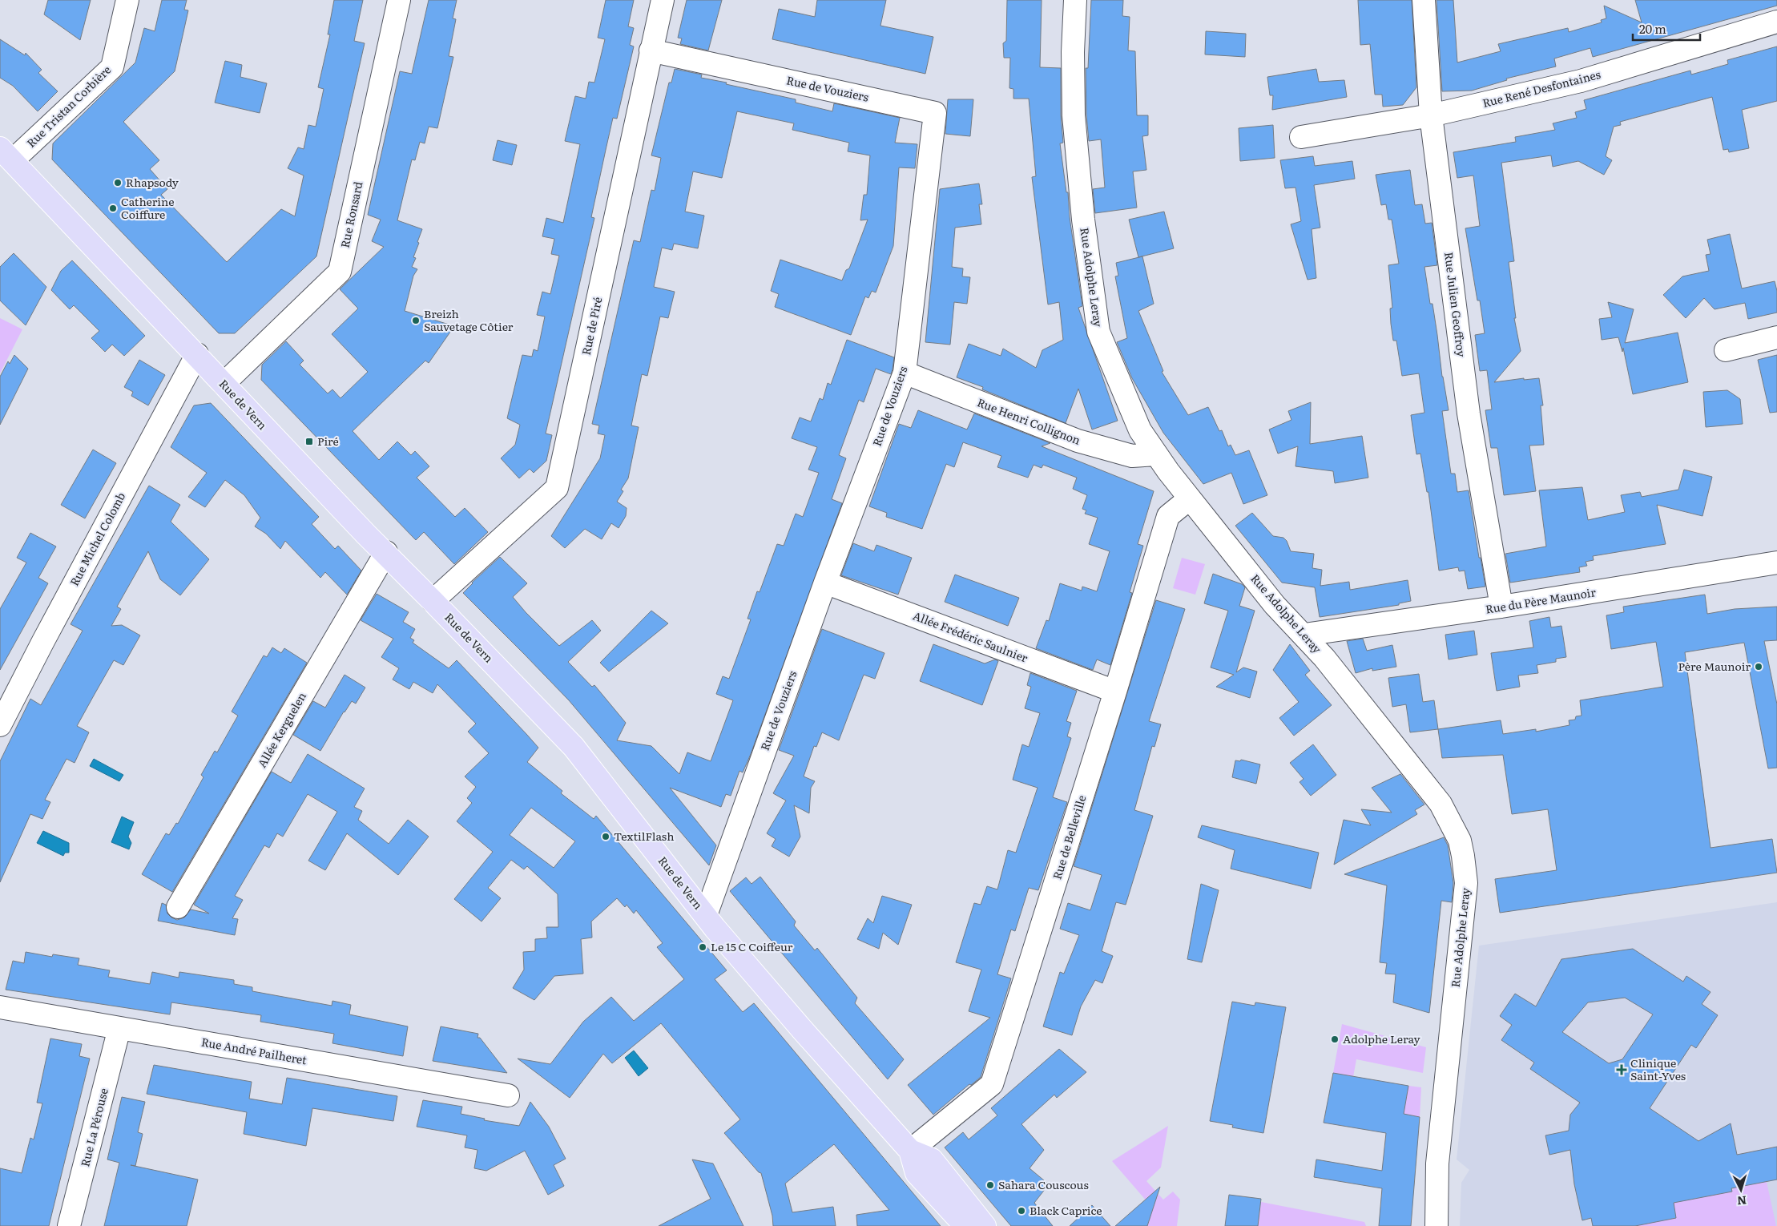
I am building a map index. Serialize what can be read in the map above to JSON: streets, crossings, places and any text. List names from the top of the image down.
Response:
{
  "streets": {
    "main road": ["Rue de Vern"],
    "street": [
      "Rue de Vouziers",
      "Rue René Desfontaines",
      "Rue Tristan Corbière",
      "Rue Ronsard",
      "Rue Adolphe Leray",
      "Rue Julien Geoffroy",
      "Rue de Piré",
      "Rue Henri Collignon",
      "Rue Michel Colomb",
      "Rue du Père Maunoir",
      "Allée Frédéric Saulnier",
      "Allée Kerguelen",
      "Rue de Belleville",
      "Rue André Pailheret",
      "Rue La Pérouse"
    ]
  },
  "crossings": [
    ["Rue de Vouziers", "Rue de Piré"],
    ["Rue de Vouziers", "Rue de Vern"],
    ["Rue de Vouziers", "Rue Henri Collignon"],
    ["Rue de Vouziers", "Allée Frédéric Saulnier"],
    ["Rue René Desfontaines", "Rue Julien Geoffroy"],
    ["Rue Tristan Corbière", "Rue de Vern"],
    ["Rue Ronsard", "Rue de Vern"],
    ["Rue Adolphe Leray", "Rue Henri Collignon"],
    ["Rue Adolphe Leray", "Rue du Père Maunoir"],
    ["Rue Adolphe Leray", "Rue de Belleville"],
    ["Rue Julien Geoffroy", "Rue du Père Maunoir"],
    ["Rue de Piré", "Rue de Vern"],
    ["Rue de Vern", "Rue Michel Colomb"],
    ["Rue de Vern", "Allée Kerguelen"],
    ["Rue de Vern", "Rue de Belleville"],
    ["Allée Frédéric Saulnier", "Rue de Belleville"],
    ["Rue André Pailheret", "Rue La Pérouse"]
  ],
  "places": {
    "other": [
      "Rhapsody",
      "Catherine Coiffure",
      "Breizh Sauvetage Côtier",
      "Père Maunoir",
      "TextilFlash",
      "Le 15 C Coiffeur",
      "Adolphe Leray",
      "Sahara Couscous",
      "Black Caprice"
    ],
    "transit": ["Piré"],
    "health": ["Clinique Saint-Yves"]
  },
  "scale_bar": "20 m",
  "north": "bottom"
}
